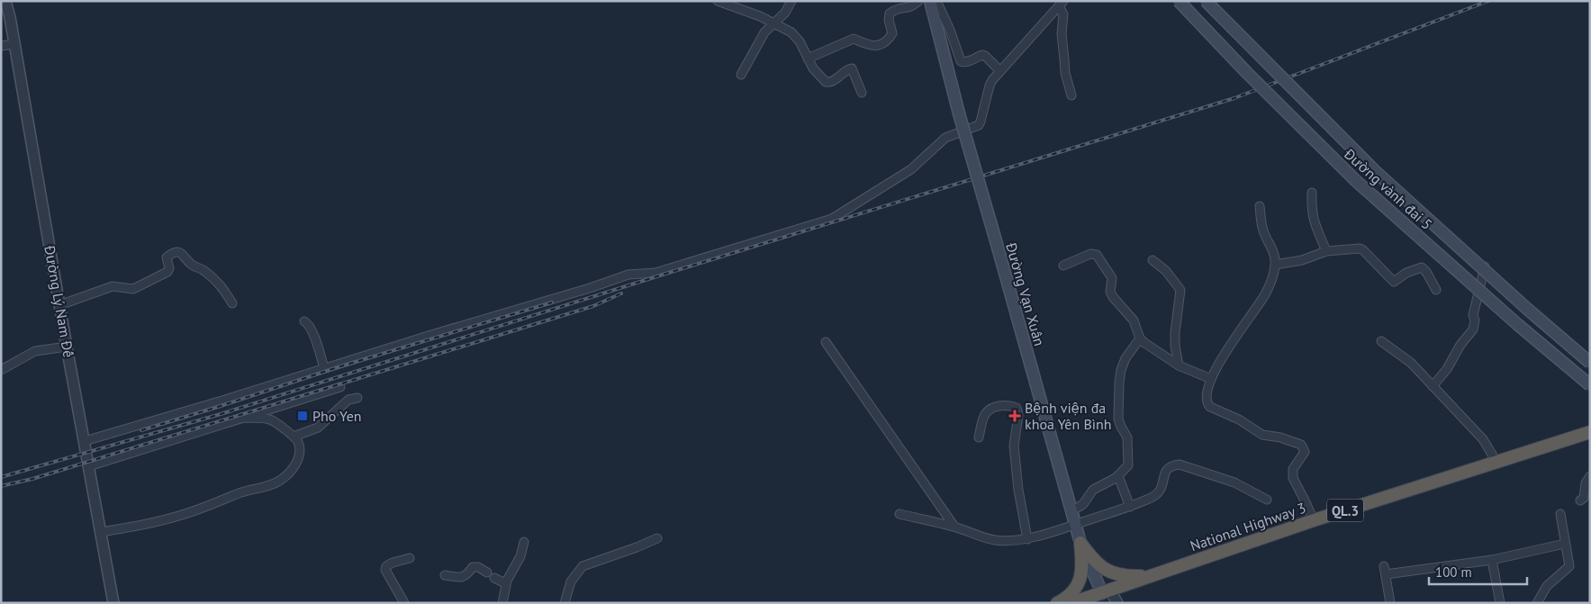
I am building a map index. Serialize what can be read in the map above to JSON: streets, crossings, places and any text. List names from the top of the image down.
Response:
{
  "streets": {
    "highway": ["QL.3", "National Highway 3"],
    "main road": ["Đường vành đai 5", "Đường Vạn Xuân"],
    "street": ["Đường Lý Nam Đế"]
  },
  "crossings": [
    ["Đường Vạn Xuân", "National Highway 3"]
  ],
  "places": {
    "transit": ["Pho Yen"],
    "health": ["Bệnh viện đa khoa Yên Bình"]
  },
  "scale_bar": "100 m"
}
